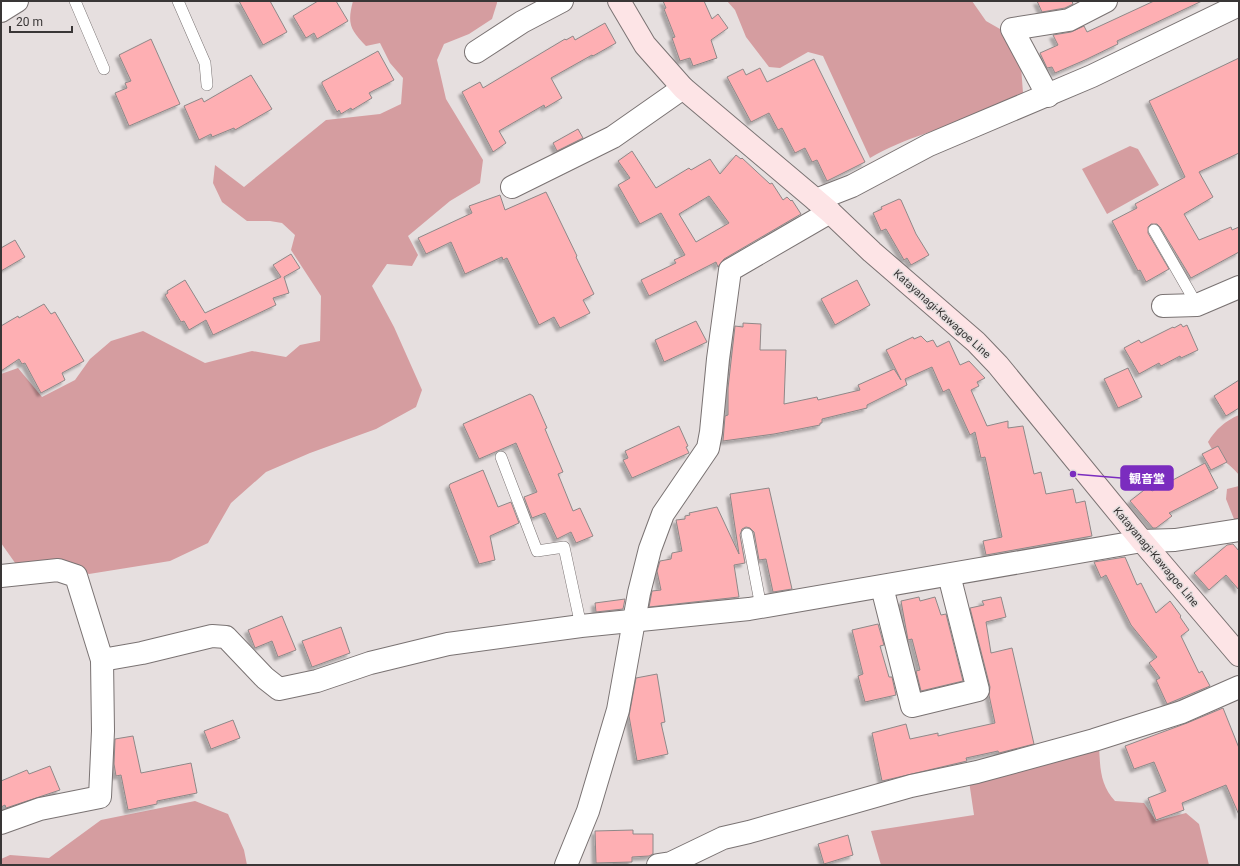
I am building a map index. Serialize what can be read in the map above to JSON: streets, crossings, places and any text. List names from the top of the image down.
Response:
{
  "streets": {
    "main road": ["Katayanagi-Kawagoe Line"]
  },
  "places": ["観音堂"],
  "scale_bar": "20 m"
}
